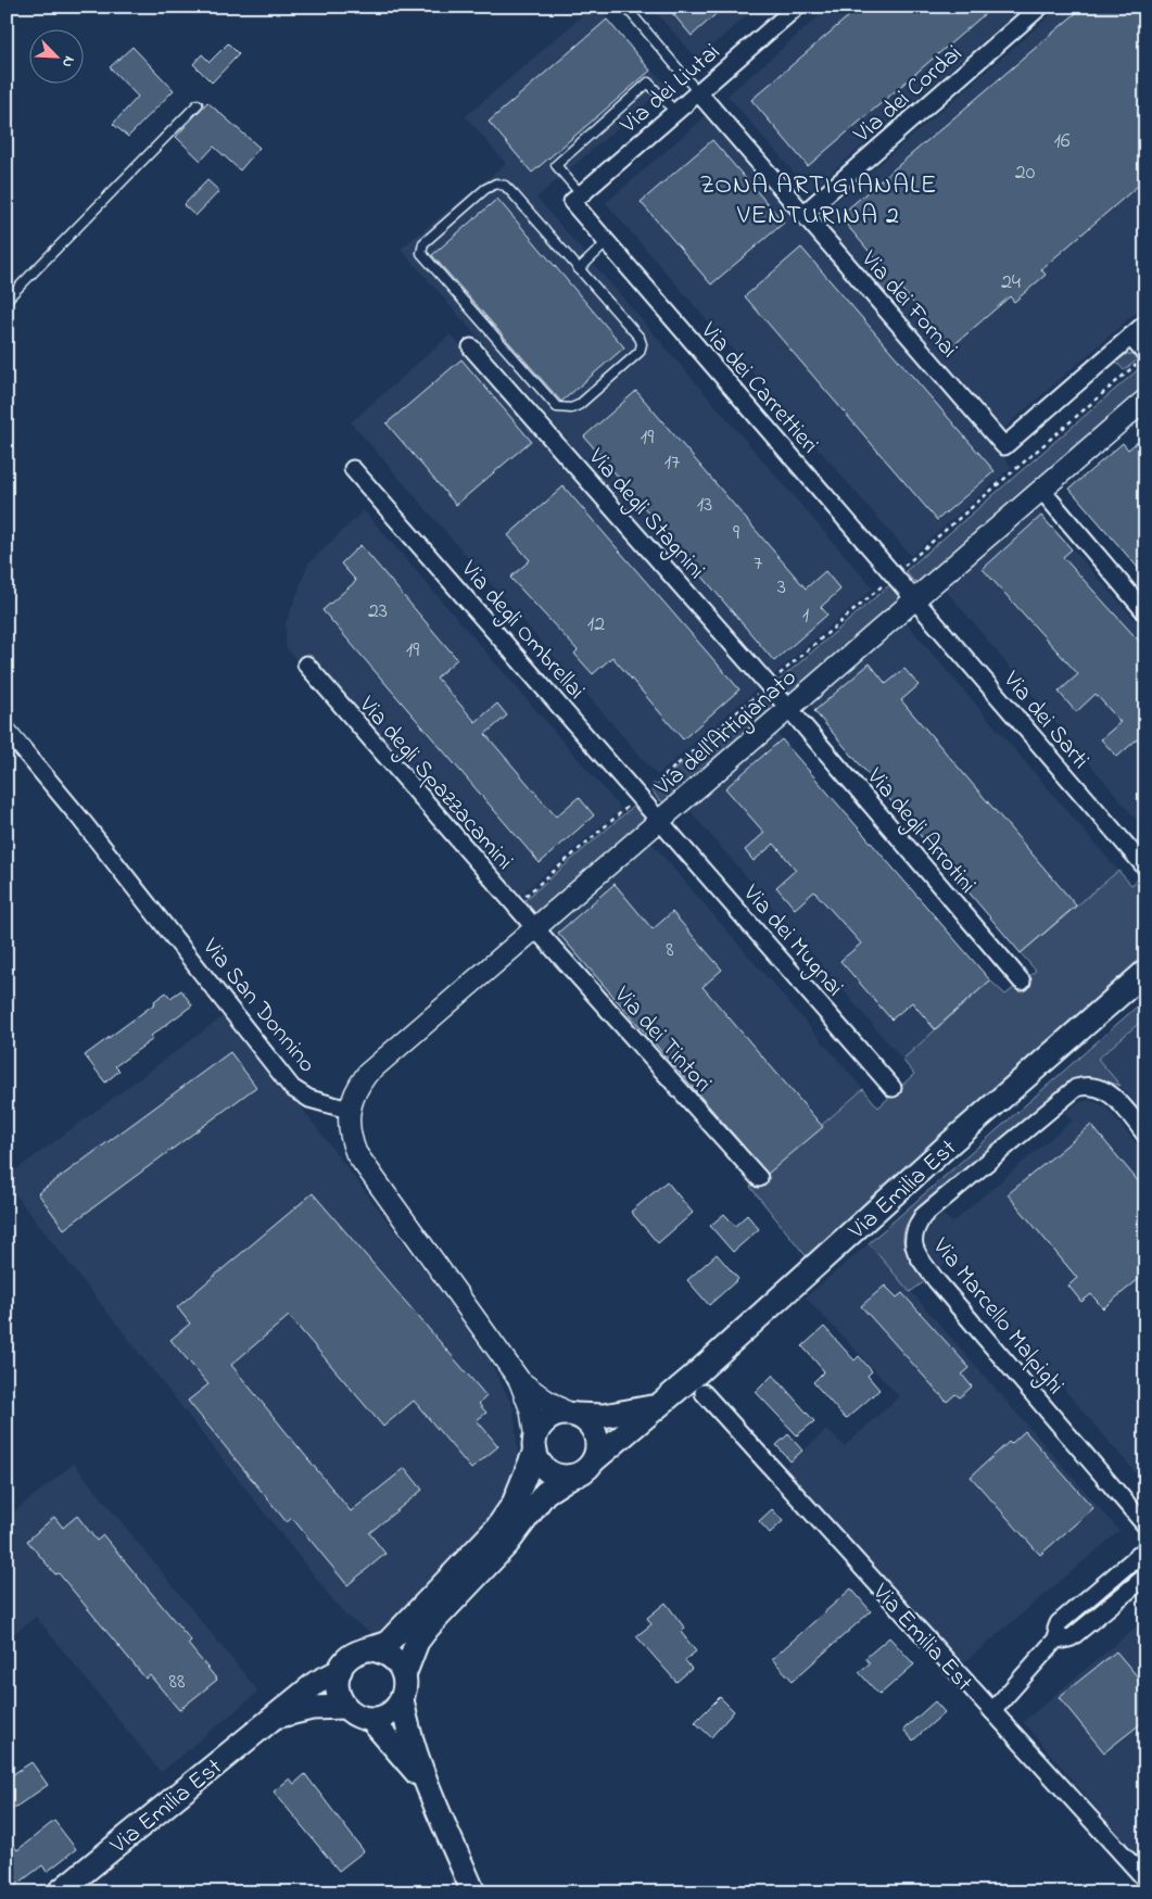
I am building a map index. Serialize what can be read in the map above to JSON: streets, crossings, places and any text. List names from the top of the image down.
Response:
{
  "streets": {
    "main road": ["Via Emilia Est"],
    "street": [
      "Via dei Liutai",
      "Via dei Cordai",
      "Via dei Fornai",
      "Via dei Carrettieri",
      "Via degli Stagnini",
      "Via degli Ombrellai",
      "Via dei Sarti",
      "Via dell'Artigianato",
      "Via degli Spazzacamini",
      "Via degli Arrotini",
      "Via dei Mugnai",
      "Via San Donnino",
      "Via dei Tintori",
      "Via Marcello Malpighi"
    ]
  },
  "crossings": [
    ["Via dei Liutai", "Via dei Fornai"],
    ["Via dei Liutai", "Via dei Carrettieri"],
    ["Via dei Cordai", "Via dei Fornai"],
    ["Via dei Carrettieri", "Via dei Sarti"],
    ["Via dei Carrettieri", "Via dell'Artigianato"],
    ["Via degli Stagnini", "Via dell'Artigianato"],
    ["Via degli Stagnini", "Via degli Arrotini"],
    ["Via degli Ombrellai", "Via dell'Artigianato"],
    ["Via degli Ombrellai", "Via dei Mugnai"],
    ["Via dei Sarti", "Via dell'Artigianato"],
    ["Via dell'Artigianato", "Via degli Spazzacamini"],
    ["Via dell'Artigianato", "Via degli Arrotini"],
    ["Via dell'Artigianato", "Via dei Mugnai"],
    ["Via dell'Artigianato", "Via San Donnino"],
    ["Via dell'Artigianato", "Via dei Tintori"],
    ["Via degli Spazzacamini", "Via dei Tintori"]
  ],
  "districts": ["ZONA ARTIGIANALE VENTURINA 2"],
  "house_numbers": [
    "16",
    "20",
    "24",
    "19",
    "17",
    "13",
    "9",
    "7",
    "3",
    "23",
    "1",
    "12",
    "19",
    "8",
    "88"
  ],
  "north": "bottom right"
}
